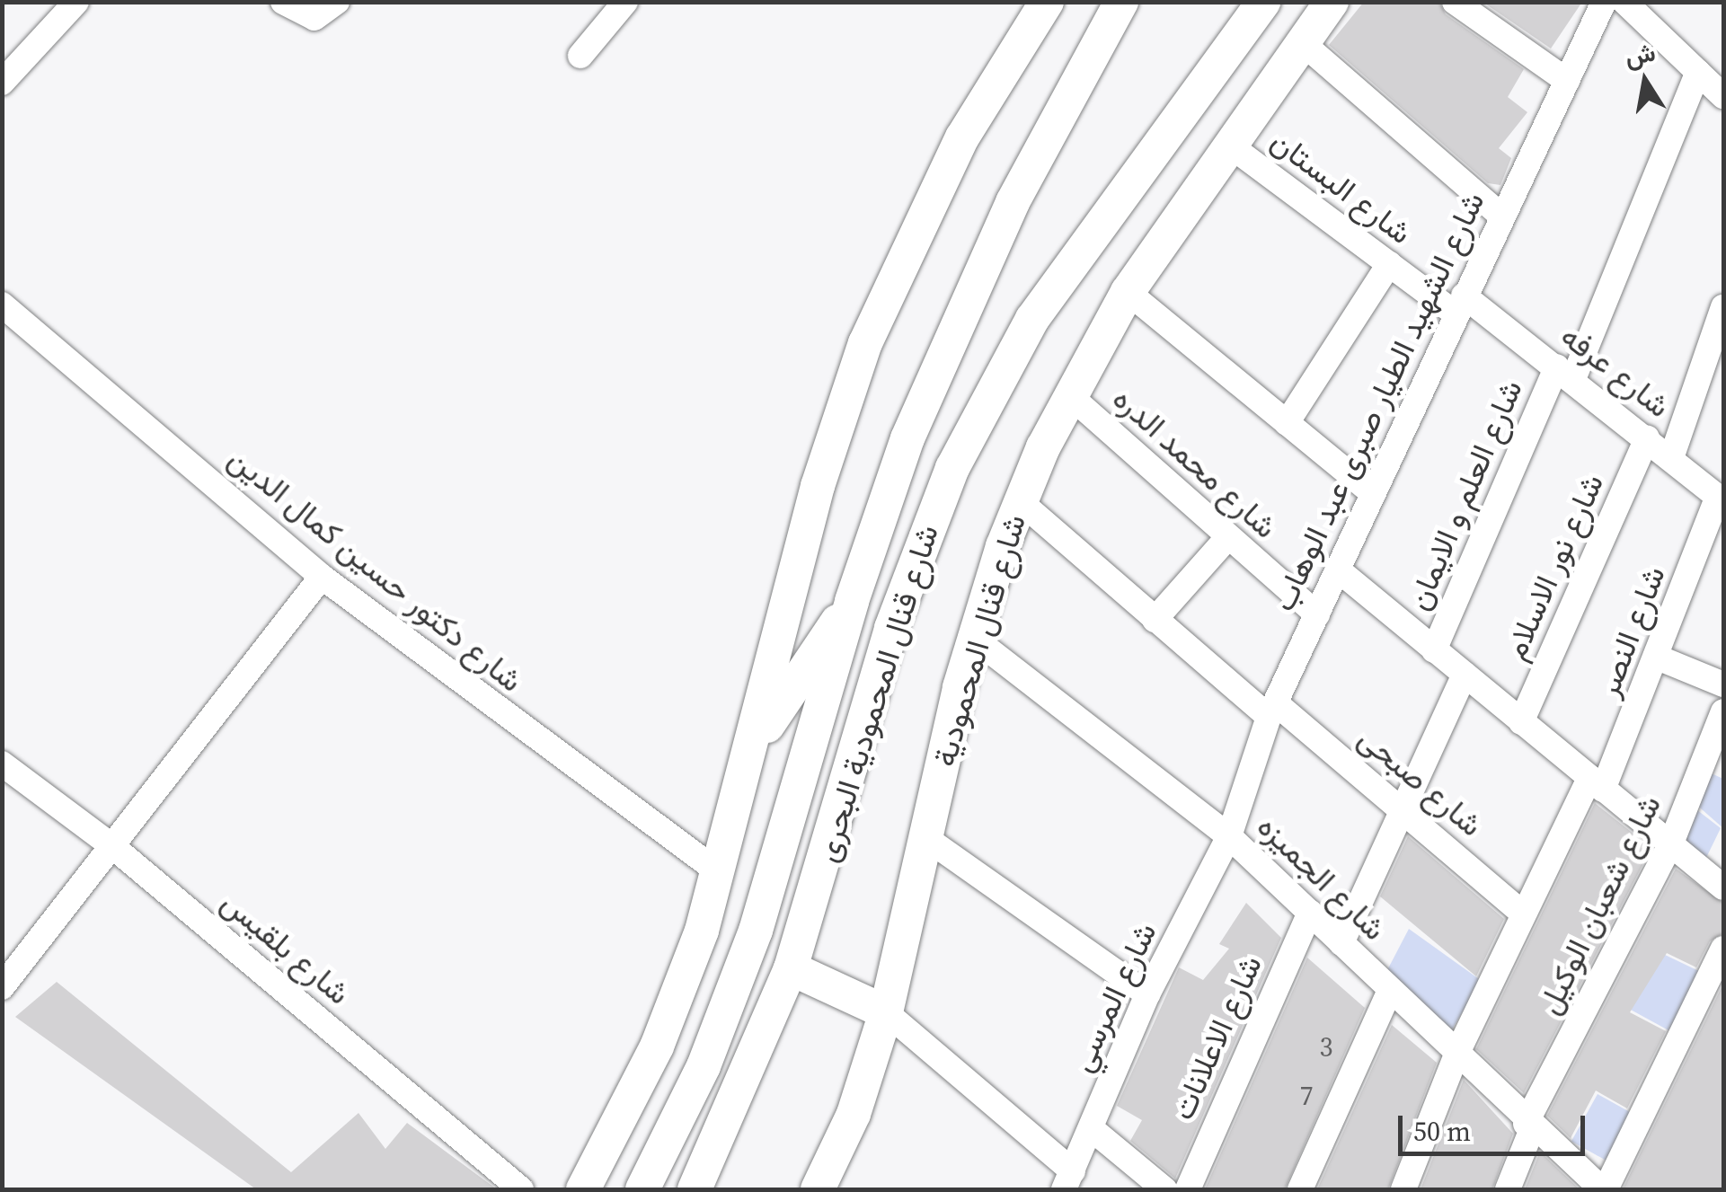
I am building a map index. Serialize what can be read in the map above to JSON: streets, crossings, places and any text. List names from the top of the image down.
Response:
{
  "streets": {
    "main road": ["شارع قنال المحمودية", "شارع قنال المحمودية البحرى"],
    "street": [
      "شارع البستان",
      "شارع عرفه",
      "شارع الشهيد الطيار صبرى عبد الوهاب",
      "شارع محمد الدره",
      "شارع العلم و الايمان",
      "شارع نور الاسلام",
      "شارع دكتور حسين كمال الدين",
      "شارع النصر",
      "شارع صبحى",
      "شارع الجميزه",
      "شارع شعبان الوكيل",
      "شارع بلقيس",
      "شارع المرسي",
      "شارع الاعلانات"
    ]
  },
  "crossings": [
    ["شارع البستان", "شارع عرفه"],
    ["شارع البستان", "شارع الشهيد الطيار صبرى عبد الوهاب"],
    ["شارع البستان", "شارع قنال المحمودية"],
    ["شارع عرفه", "شارع الشهيد الطيار صبرى عبد الوهاب"],
    ["شارع عرفه", "شارع العلم و الايمان"],
    ["شارع عرفه", "شارع نور الاسلام"],
    ["شارع عرفه", "شارع النصر"],
    ["شارع الشهيد الطيار صبرى عبد الوهاب", "شارع محمد الدره"],
    ["شارع الشهيد الطيار صبرى عبد الوهاب", "شارع صبحى"],
    ["شارع الشهيد الطيار صبرى عبد الوهاب", "شارع الجميزه"],
    ["شارع الشهيد الطيار صبرى عبد الوهاب", "شارع المرسي"],
    ["شارع محمد الدره", "شارع قنال المحمودية"],
    ["شارع النصر", "شارع صبحى"],
    ["شارع النصر", "شارع الجميزه"],
    ["شارع قنال المحمودية", "شارع صبحى"],
    ["شارع قنال المحمودية", "شارع الجميزه"],
    ["شارع الجميزه", "شارع شعبان الوكيل"],
    ["شارع الجميزه", "شارع المرسي"],
    ["شارع الجميزه", "شارع الاعلانات"]
  ],
  "house_numbers": ["3", "7"],
  "scale_bar": "50 m",
  "north": "top"
}
